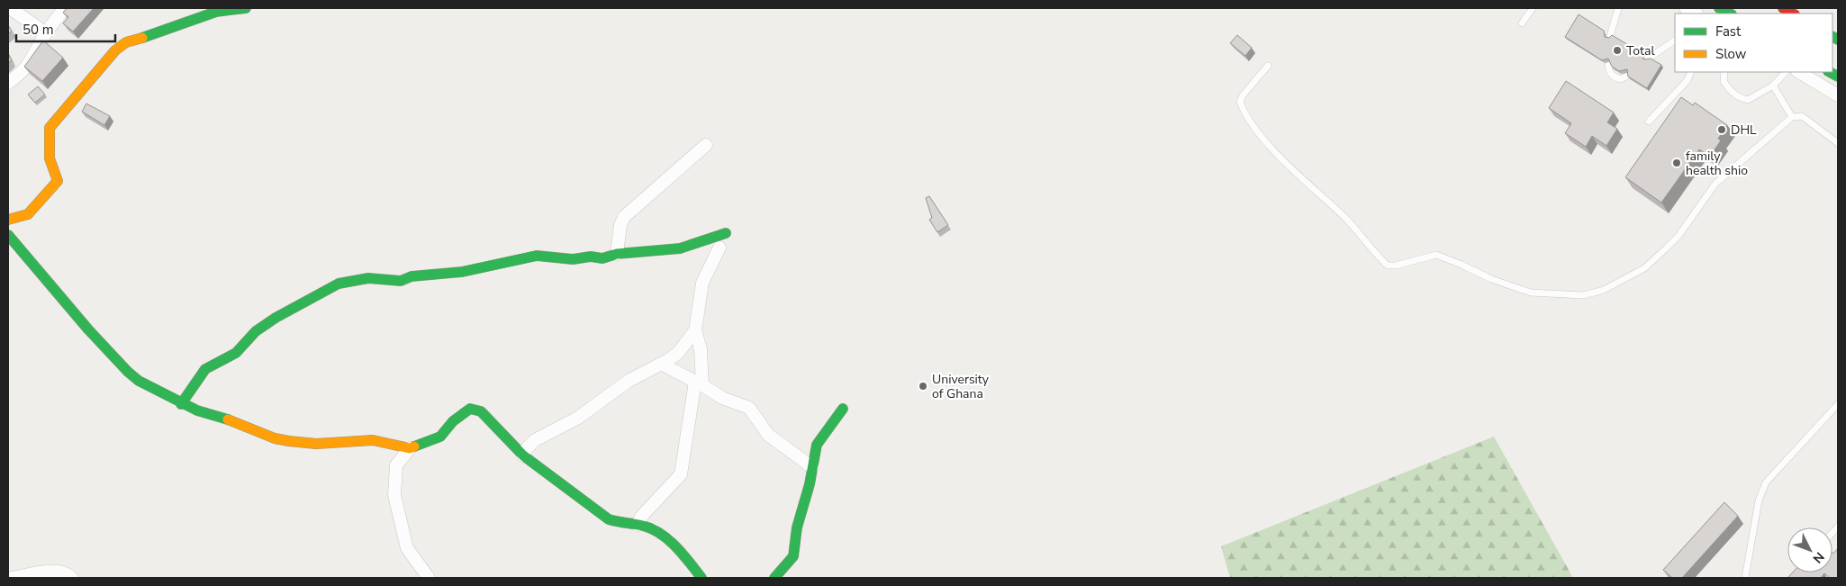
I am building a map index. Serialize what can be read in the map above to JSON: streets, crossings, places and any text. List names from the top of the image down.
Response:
{
  "places": [
    "Total",
    "DHL",
    "family health shio",
    "University of Ghana"
  ],
  "legend": ["Fast", "Slow"],
  "scale_bar": "50 m",
  "north": "bottom right"
}
